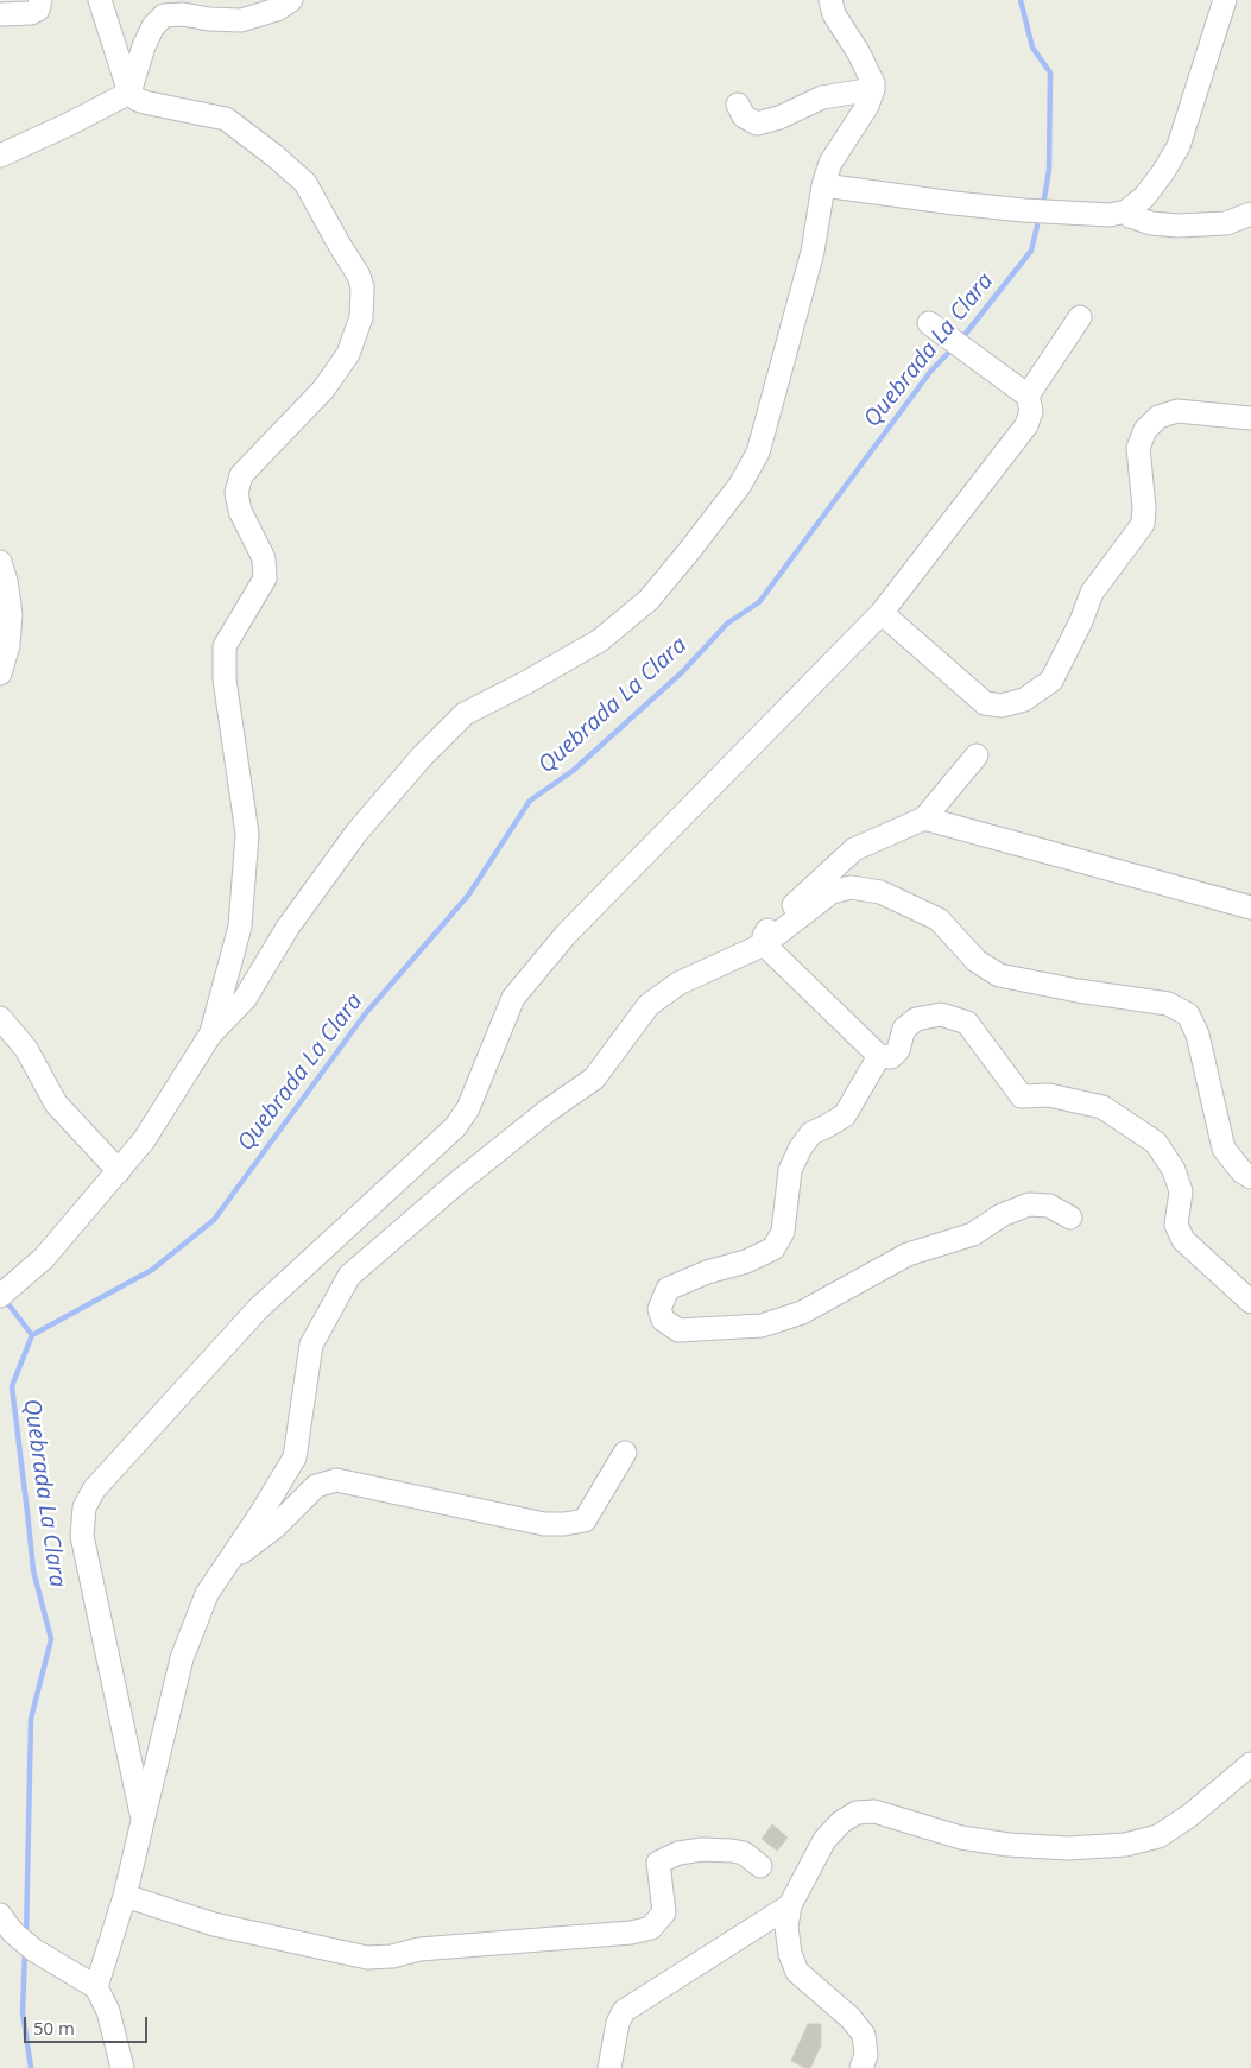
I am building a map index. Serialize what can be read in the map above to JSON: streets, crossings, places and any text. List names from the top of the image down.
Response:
{
  "water": ["Quebrada La Clara"],
  "scale_bar": "50 m"
}
